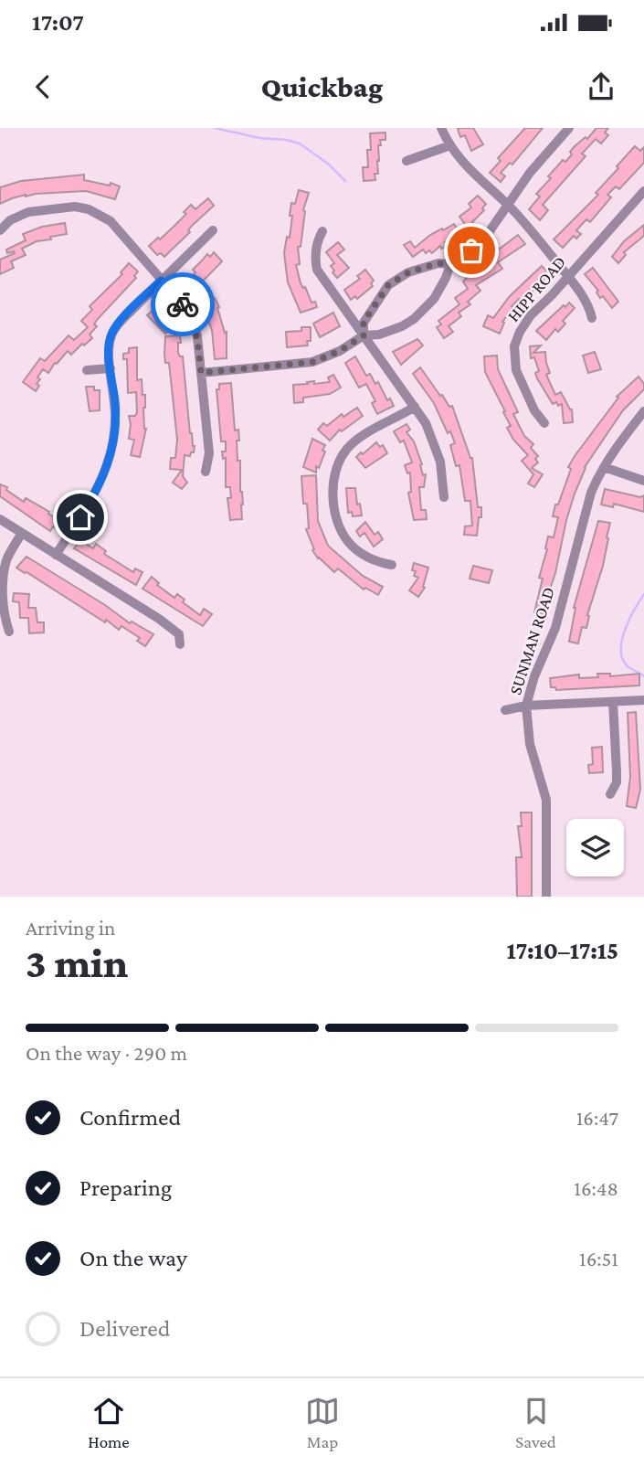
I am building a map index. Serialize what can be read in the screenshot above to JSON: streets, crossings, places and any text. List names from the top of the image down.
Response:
{
  "streets": {
    "street": ["HIPP ROAD", "SUNMAN ROAD"]
  },
  "page": {
    "status": "17:07",
    "header": "Quickbag",
    "heading": ["3 min", "Arriving in", "17:10–17:15"],
    "bar": "On the way · 290 m",
    "list": [
      ["Confirmed", "16:47"],
      ["Preparing", "16:48"],
      ["On the way", "16:51"],
      "Delivered"
    ],
    "tabs": ["Home", "Map", "Saved"]
  }
}
